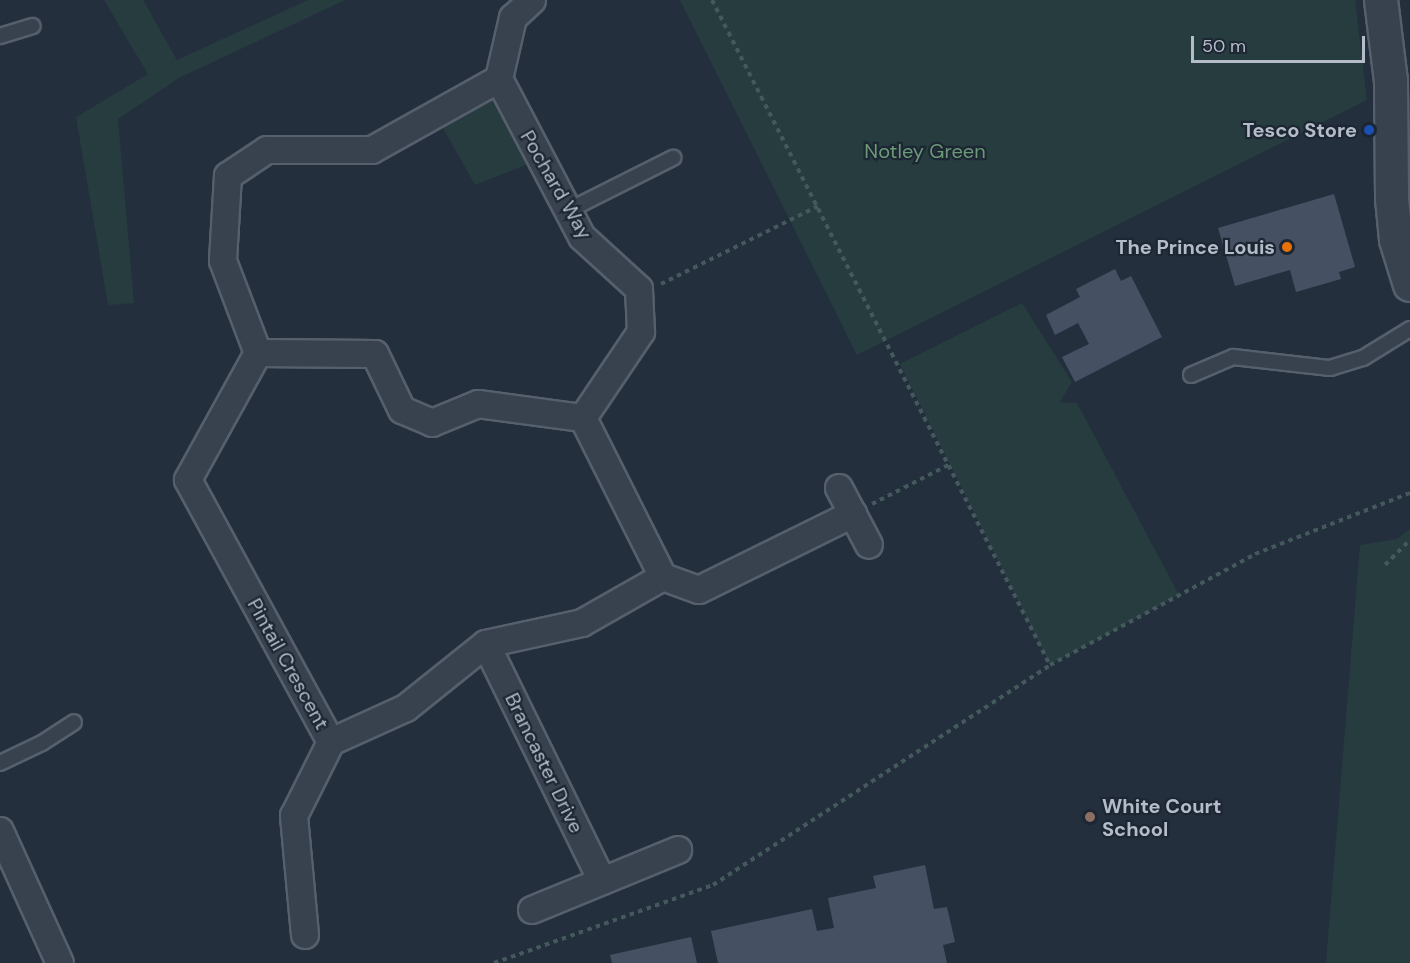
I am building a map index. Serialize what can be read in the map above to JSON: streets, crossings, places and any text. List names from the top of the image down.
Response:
{
  "streets": {
    "street": ["Pochard Way", "Pintail Crescent", "Brancaster Drive"]
  },
  "crossings": [
    ["Pintail Crescent", "Brancaster Drive"]
  ],
  "parks": ["Notley Green"],
  "places": ["Tesco Store", "The Prince Louis", "White Court School"],
  "scale_bar": "50 m"
}
